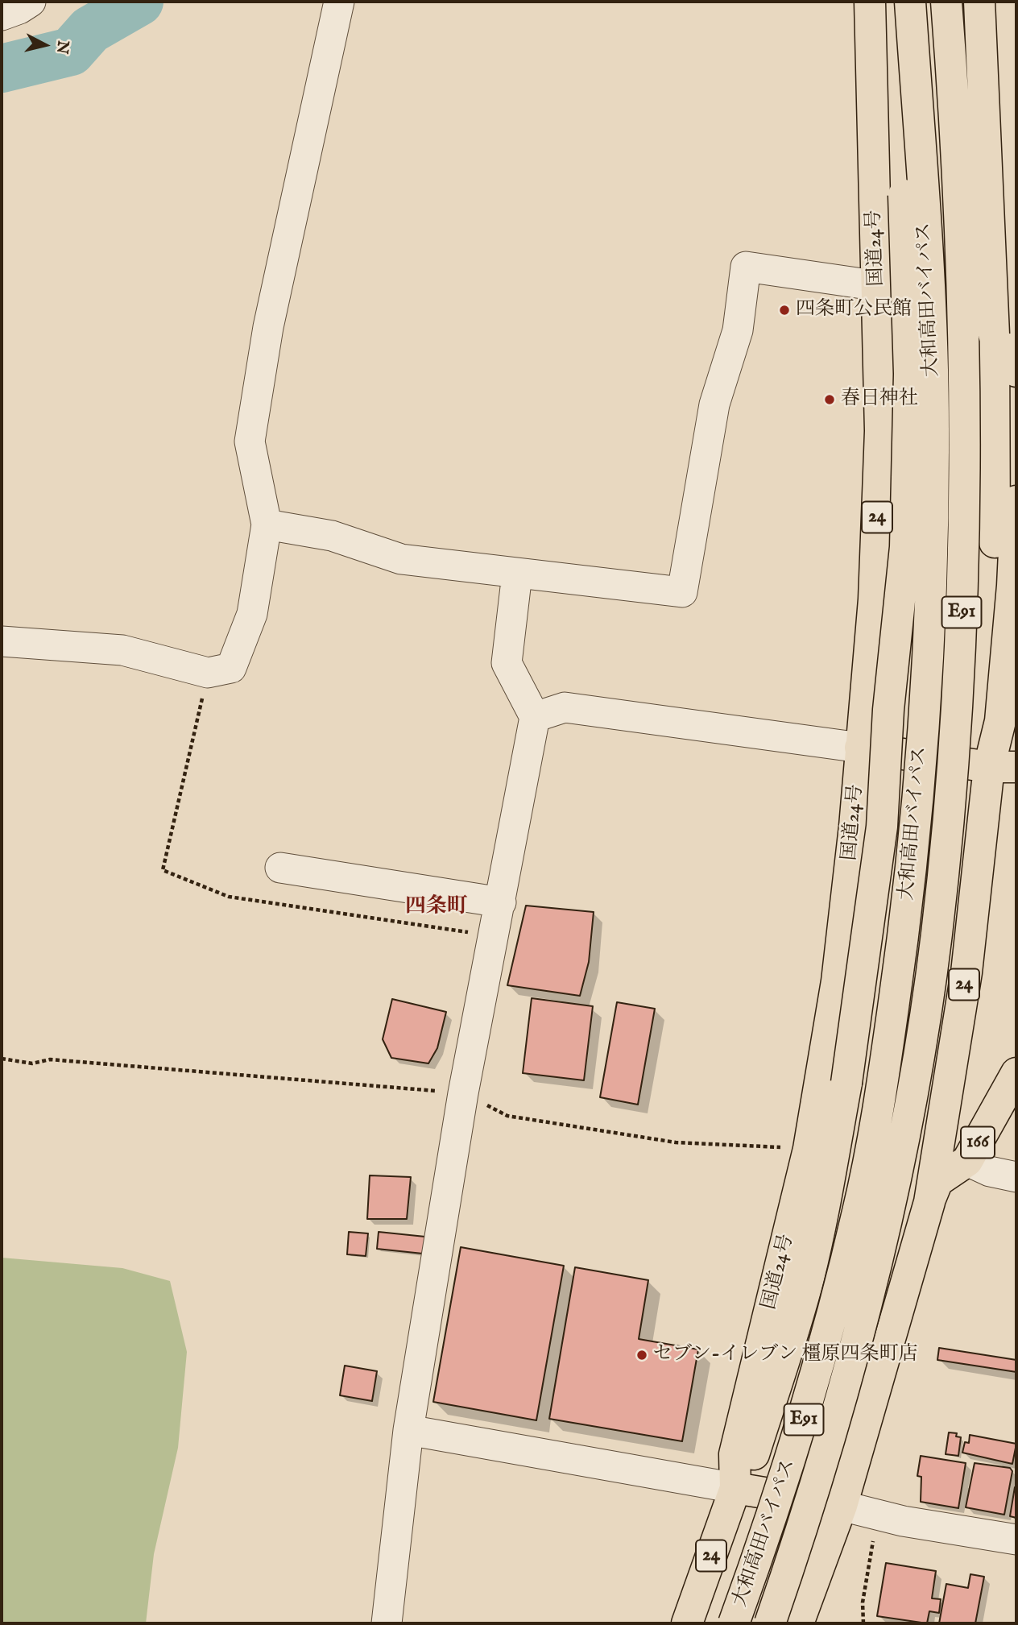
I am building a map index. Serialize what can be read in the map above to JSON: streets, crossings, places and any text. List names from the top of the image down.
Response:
{
  "streets": {
    "highway": [
      "国道24号",
      "大和高田バイパス",
      "24",
      "E91",
      "166"
    ]
  },
  "crossings": [
    ["24", "166"]
  ],
  "districts": ["四条町"],
  "places": ["四条町公民館", "春日神社", "セブン-イレブン 橿原四条町店"],
  "north": "right"
}
